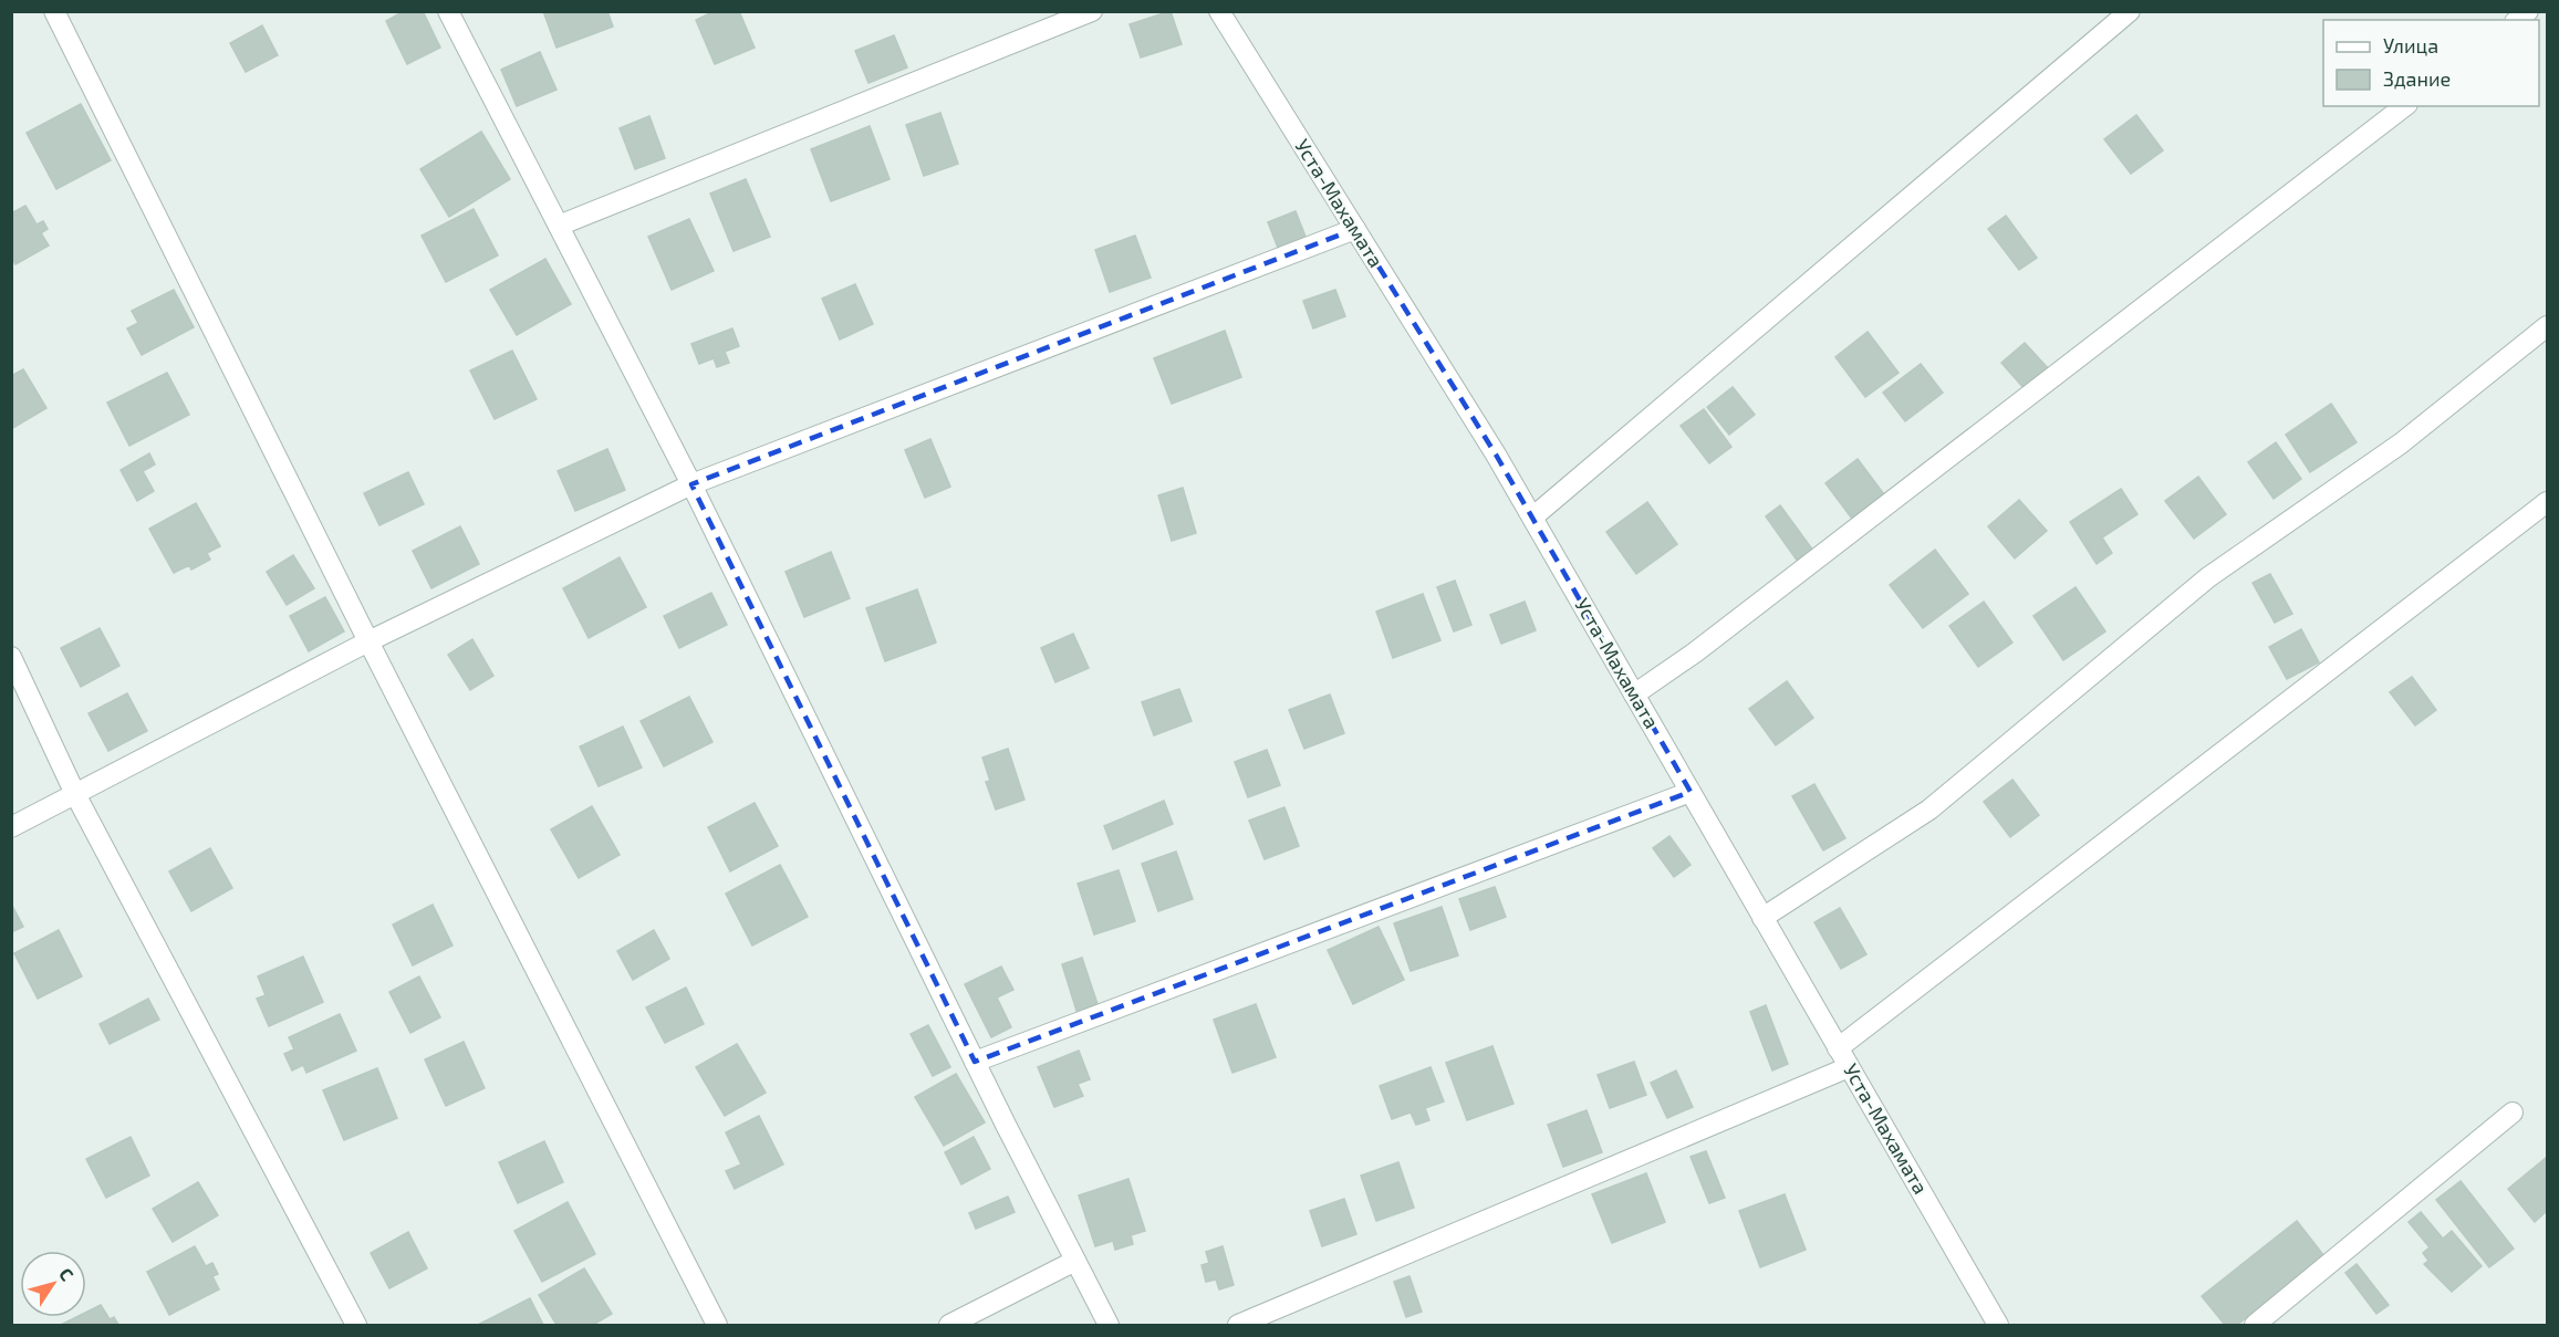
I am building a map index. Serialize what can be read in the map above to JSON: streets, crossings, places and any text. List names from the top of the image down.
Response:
{
  "streets": {
    "street": ["Уста-Махамата"]
  },
  "legend": ["Улица", "Здание"],
  "north": "top right"
}
